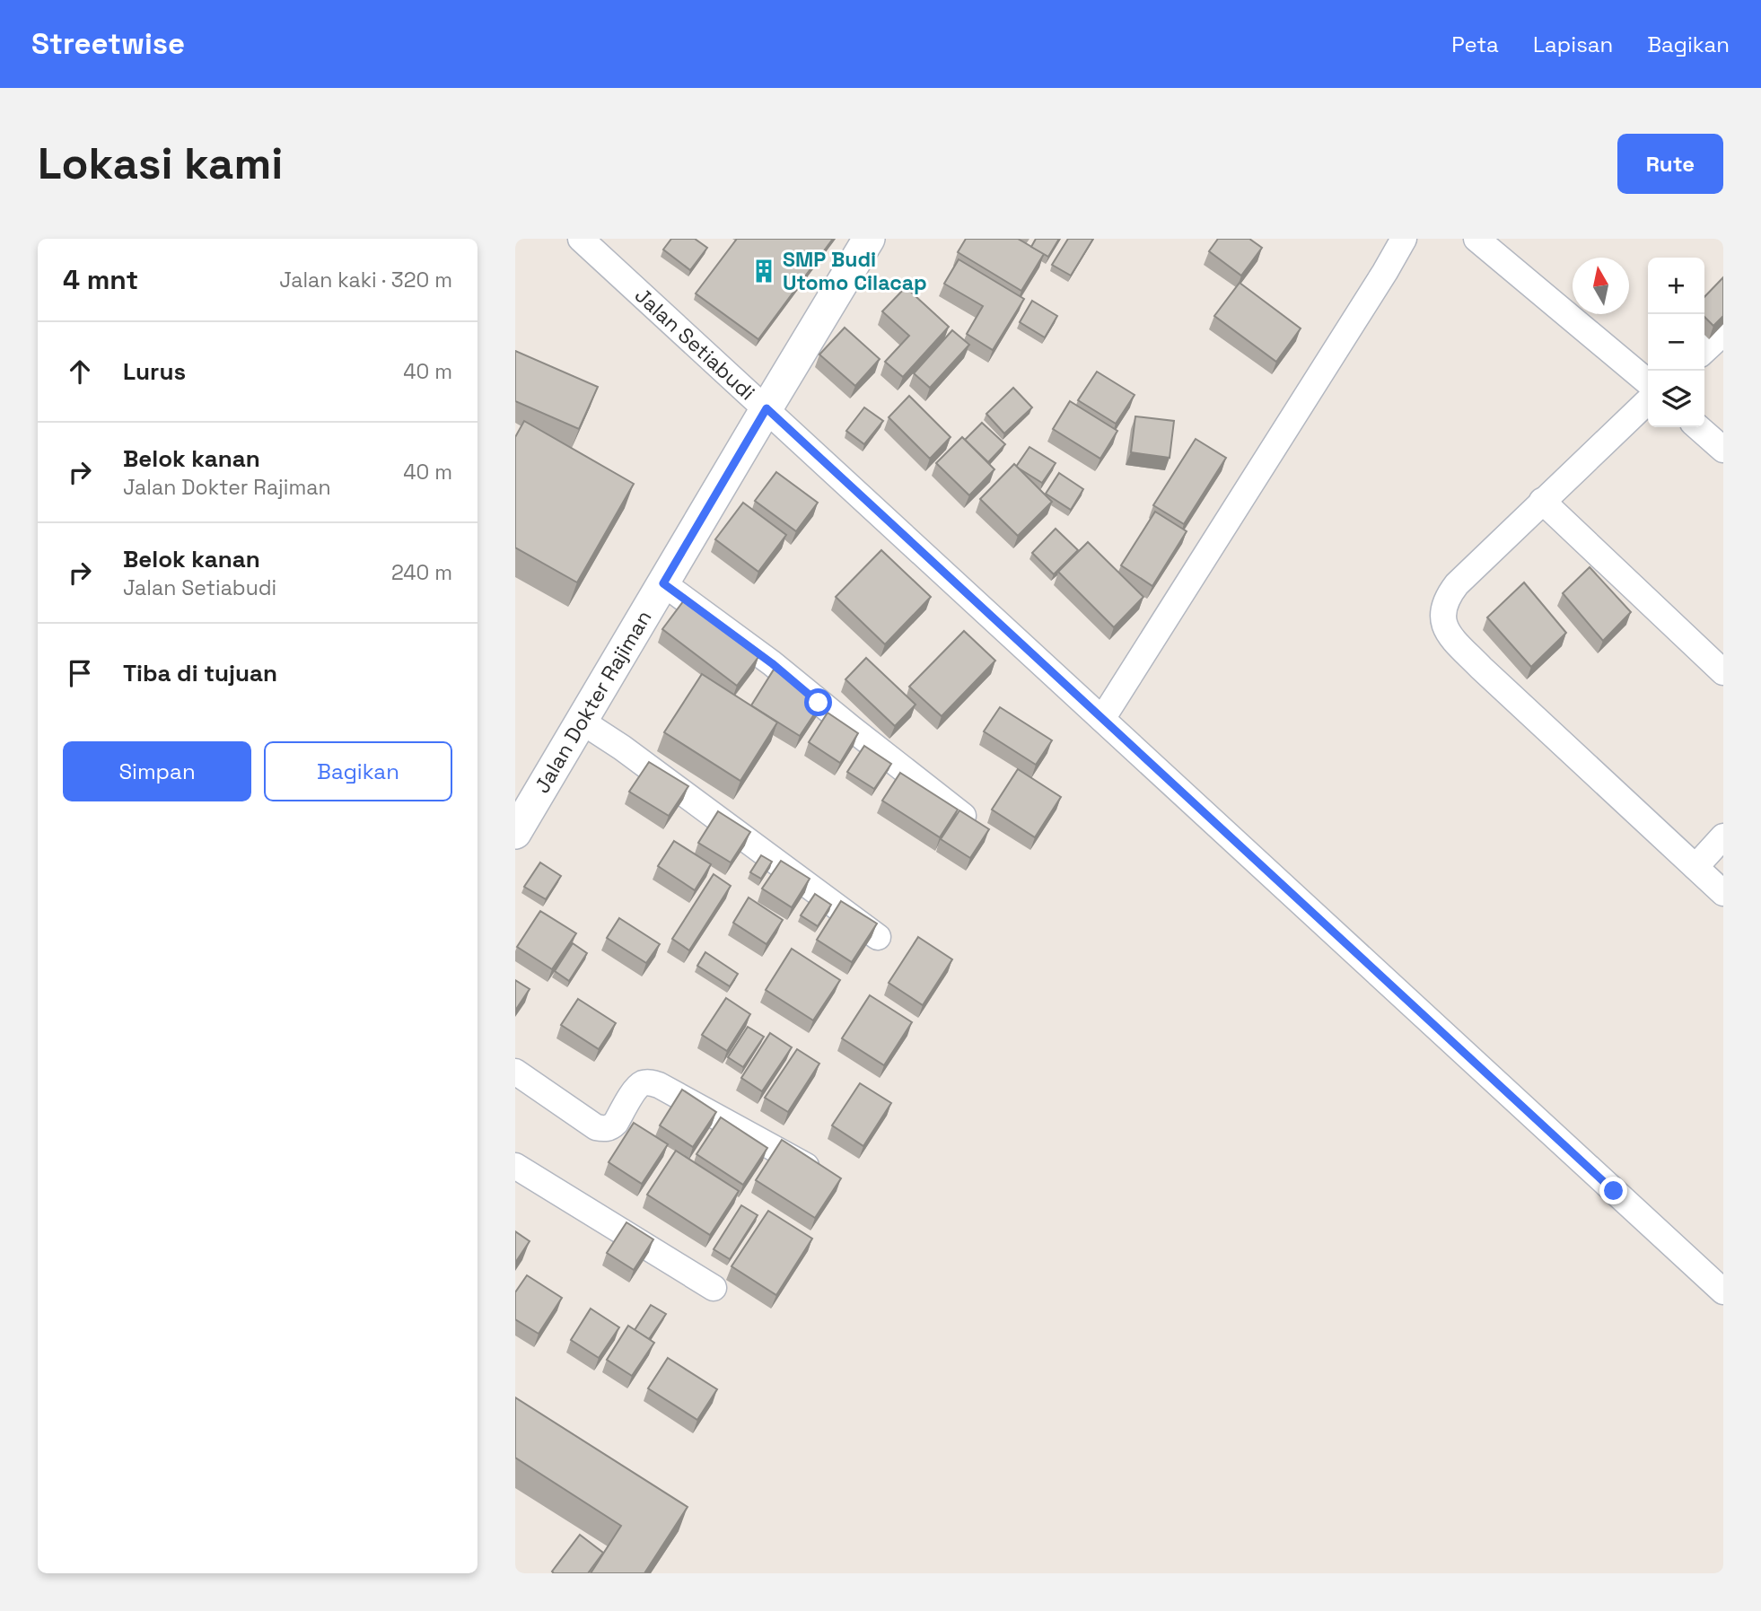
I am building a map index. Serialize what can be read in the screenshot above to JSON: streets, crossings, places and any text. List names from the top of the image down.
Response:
{
  "streets": {
    "street": ["Jalan Setiabudi", "Jalan Dokter Rajiman"]
  },
  "crossings": [
    ["Jalan Setiabudi", "Jalan Dokter Rajiman"]
  ],
  "places": {
    "building": ["SMP Budi Utomo Cilacap"]
  },
  "north": "top",
  "page": {
    "header": "Streetwise",
    "nav": ["Peta", "Lapisan", "Bagikan"],
    "buttons": [
      "Rute",
      ["Simpan", "Bagikan"]
    ],
    "title": "Lokasi kami",
    "heading": ["4 mnt", "Jalan kaki · 320 m"],
    "map_buttons": ["+", "−"],
    "list": [
      ["Lurus", "40 m"],
      ["Belok kanan", "Jalan Dokter Rajiman", "40 m"],
      ["Belok kanan", "Jalan Setiabudi", "240 m"],
      "Tiba di tujuan"
    ]
  }
}
